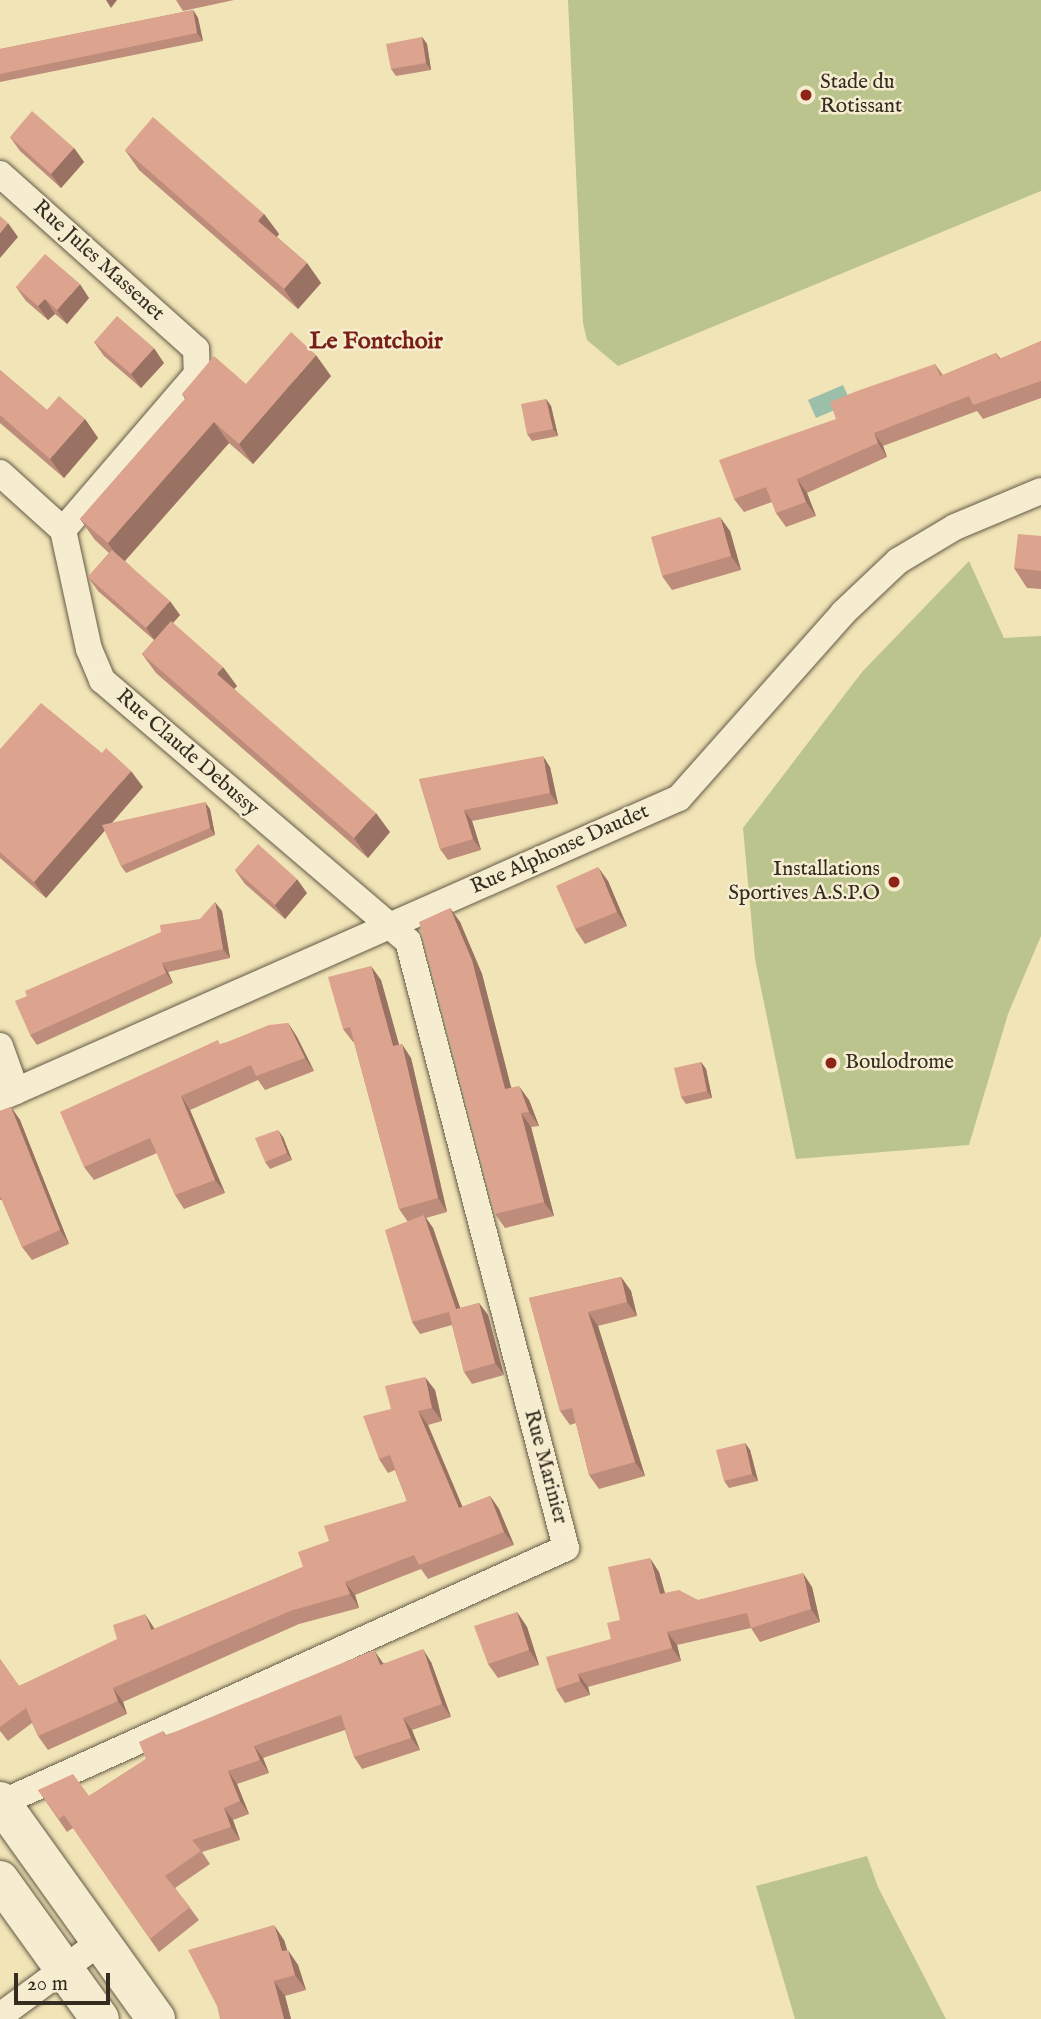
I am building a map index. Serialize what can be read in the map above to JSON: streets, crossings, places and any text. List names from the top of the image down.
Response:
{
  "streets": {
    "street": [
      "Rue Jules Massenet",
      "Rue Claude Debussy",
      "Rue Alphonse Daudet",
      "Rue Marinier"
    ]
  },
  "crossings": [
    ["Rue Jules Massenet", "Rue Claude Debussy"],
    ["Rue Claude Debussy", "Rue Alphonse Daudet"],
    ["Rue Claude Debussy", "Rue Marinier"],
    ["Rue Alphonse Daudet", "Rue Marinier"]
  ],
  "districts": ["Le Fontchoir"],
  "places": ["Stade du Rotissant", "Installations Sportives A.S.P.O", "Boulodrome"],
  "scale_bar": "20 m"
}
